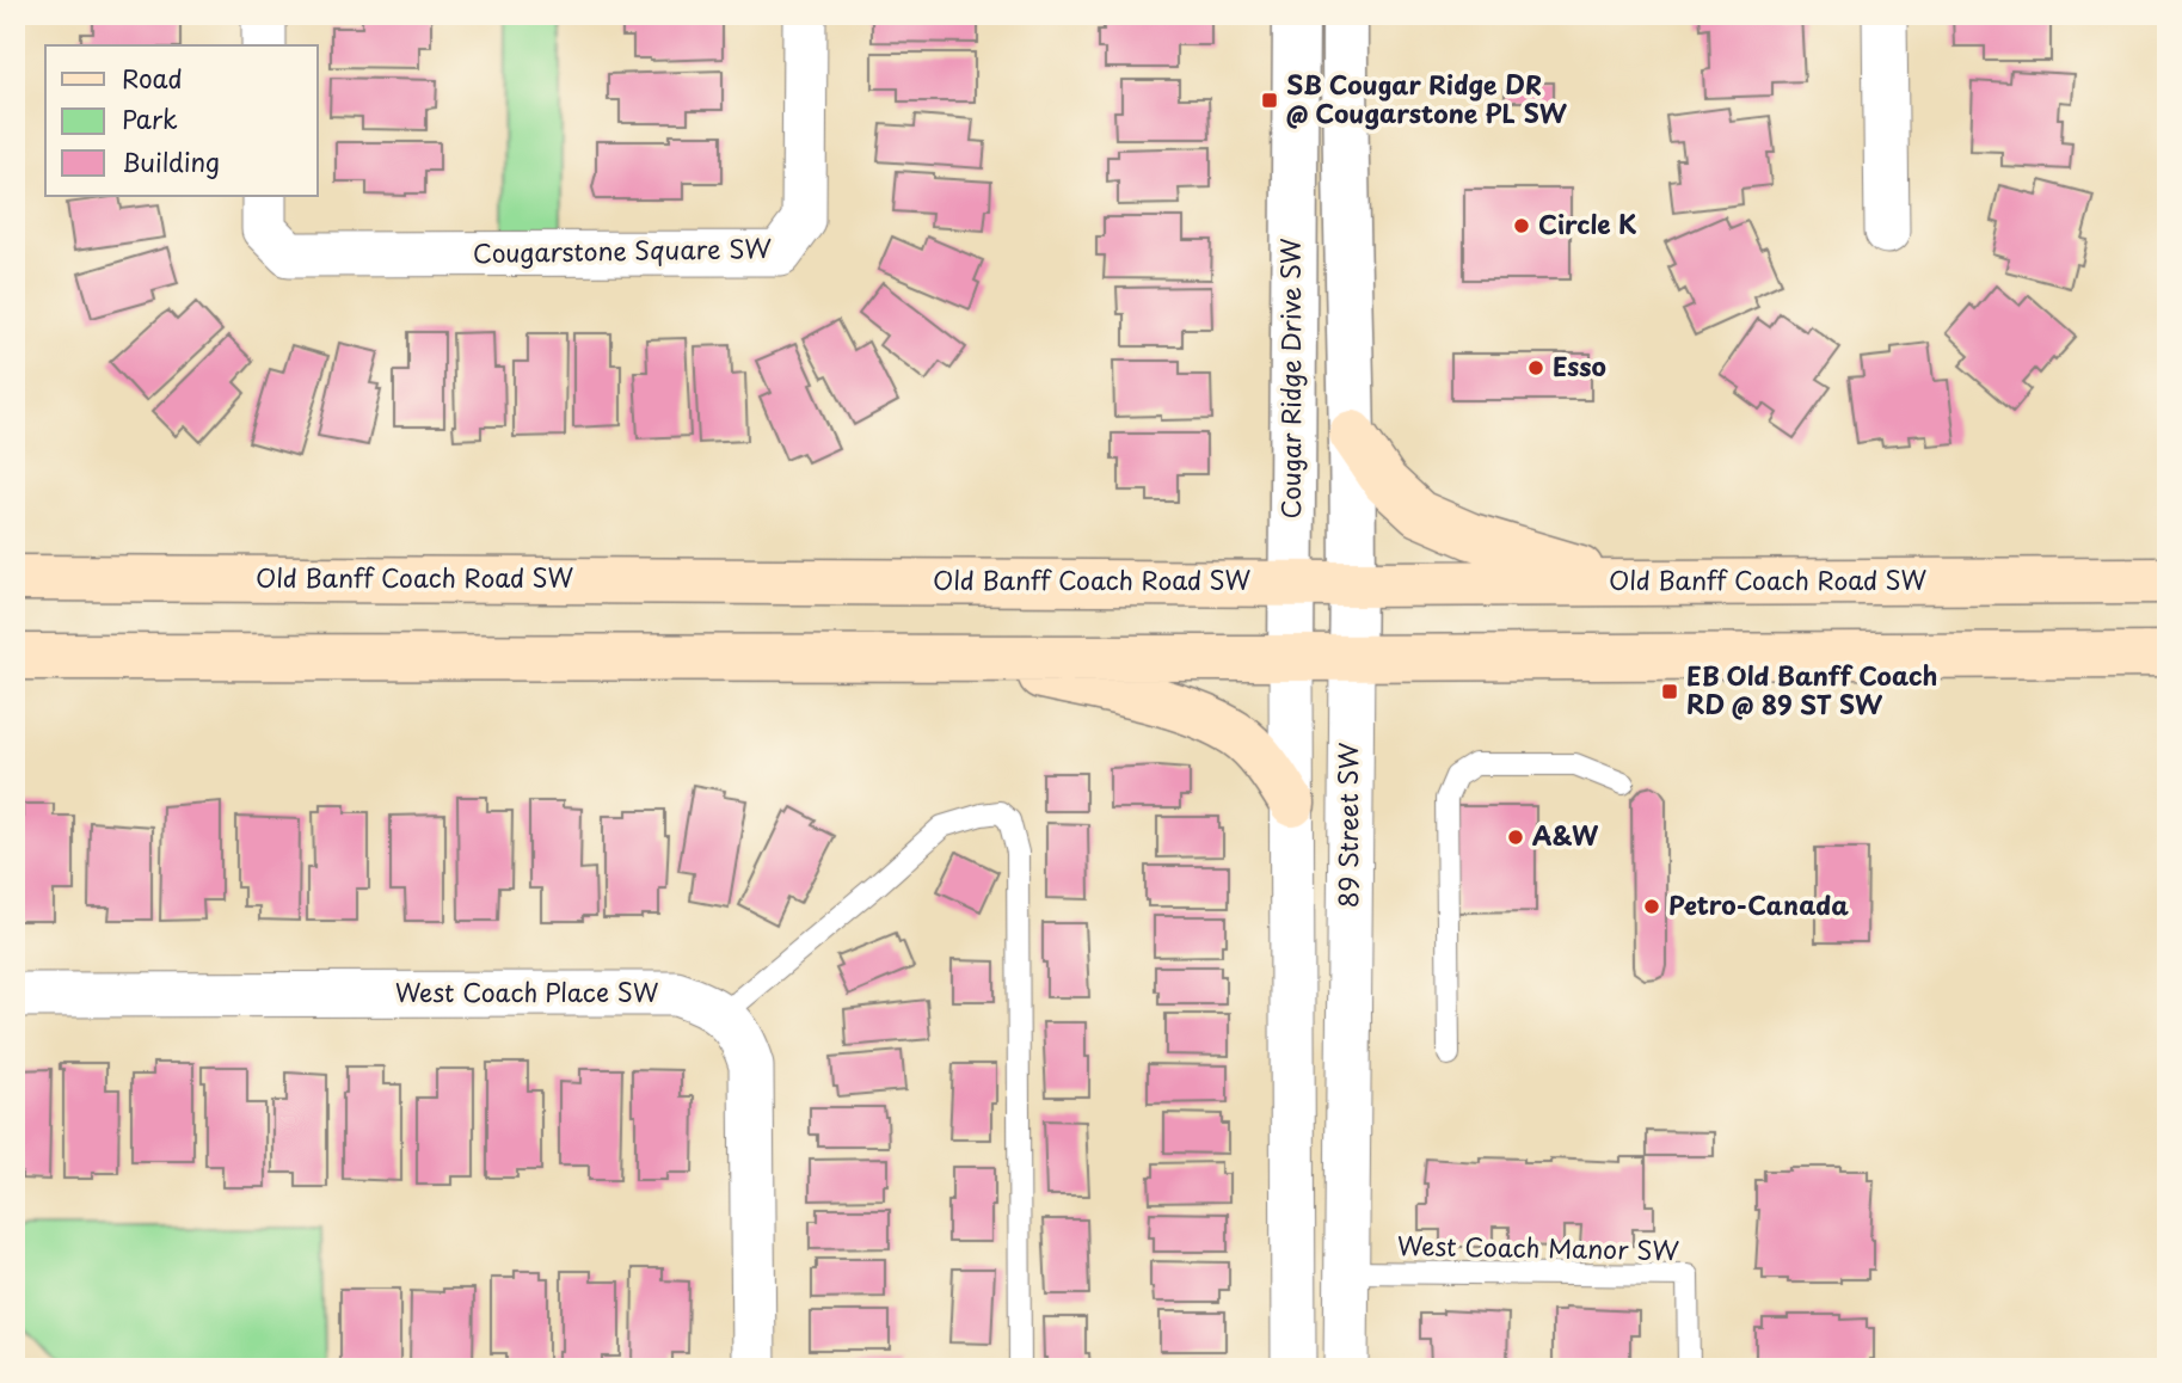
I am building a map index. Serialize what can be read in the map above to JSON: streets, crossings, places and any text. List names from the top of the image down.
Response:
{
  "streets": {
    "main road": ["Old Banff Coach Road SW"],
    "street": [
      "Cougarstone Square SW",
      "Cougar Ridge Drive SW",
      "89 Street SW",
      "West Coach Place SW"
    ],
    "lane": ["West Coach Manor SW"]
  },
  "crossings": [
    ["Cougar Ridge Drive SW", "Old Banff Coach Road SW"],
    ["Old Banff Coach Road SW", "89 Street SW"],
    ["89 Street SW", "West Coach Manor SW"]
  ],
  "places": {
    "transit": ["SB Cougar Ridge DR @ Cougarstone PL SW", "EB Old Banff Coach RD @ 89 ST SW"],
    "other": [
      "Circle K",
      "Esso",
      "A&W",
      "Petro-Canada"
    ]
  },
  "legend": ["Road", "Park", "Building"]
}
